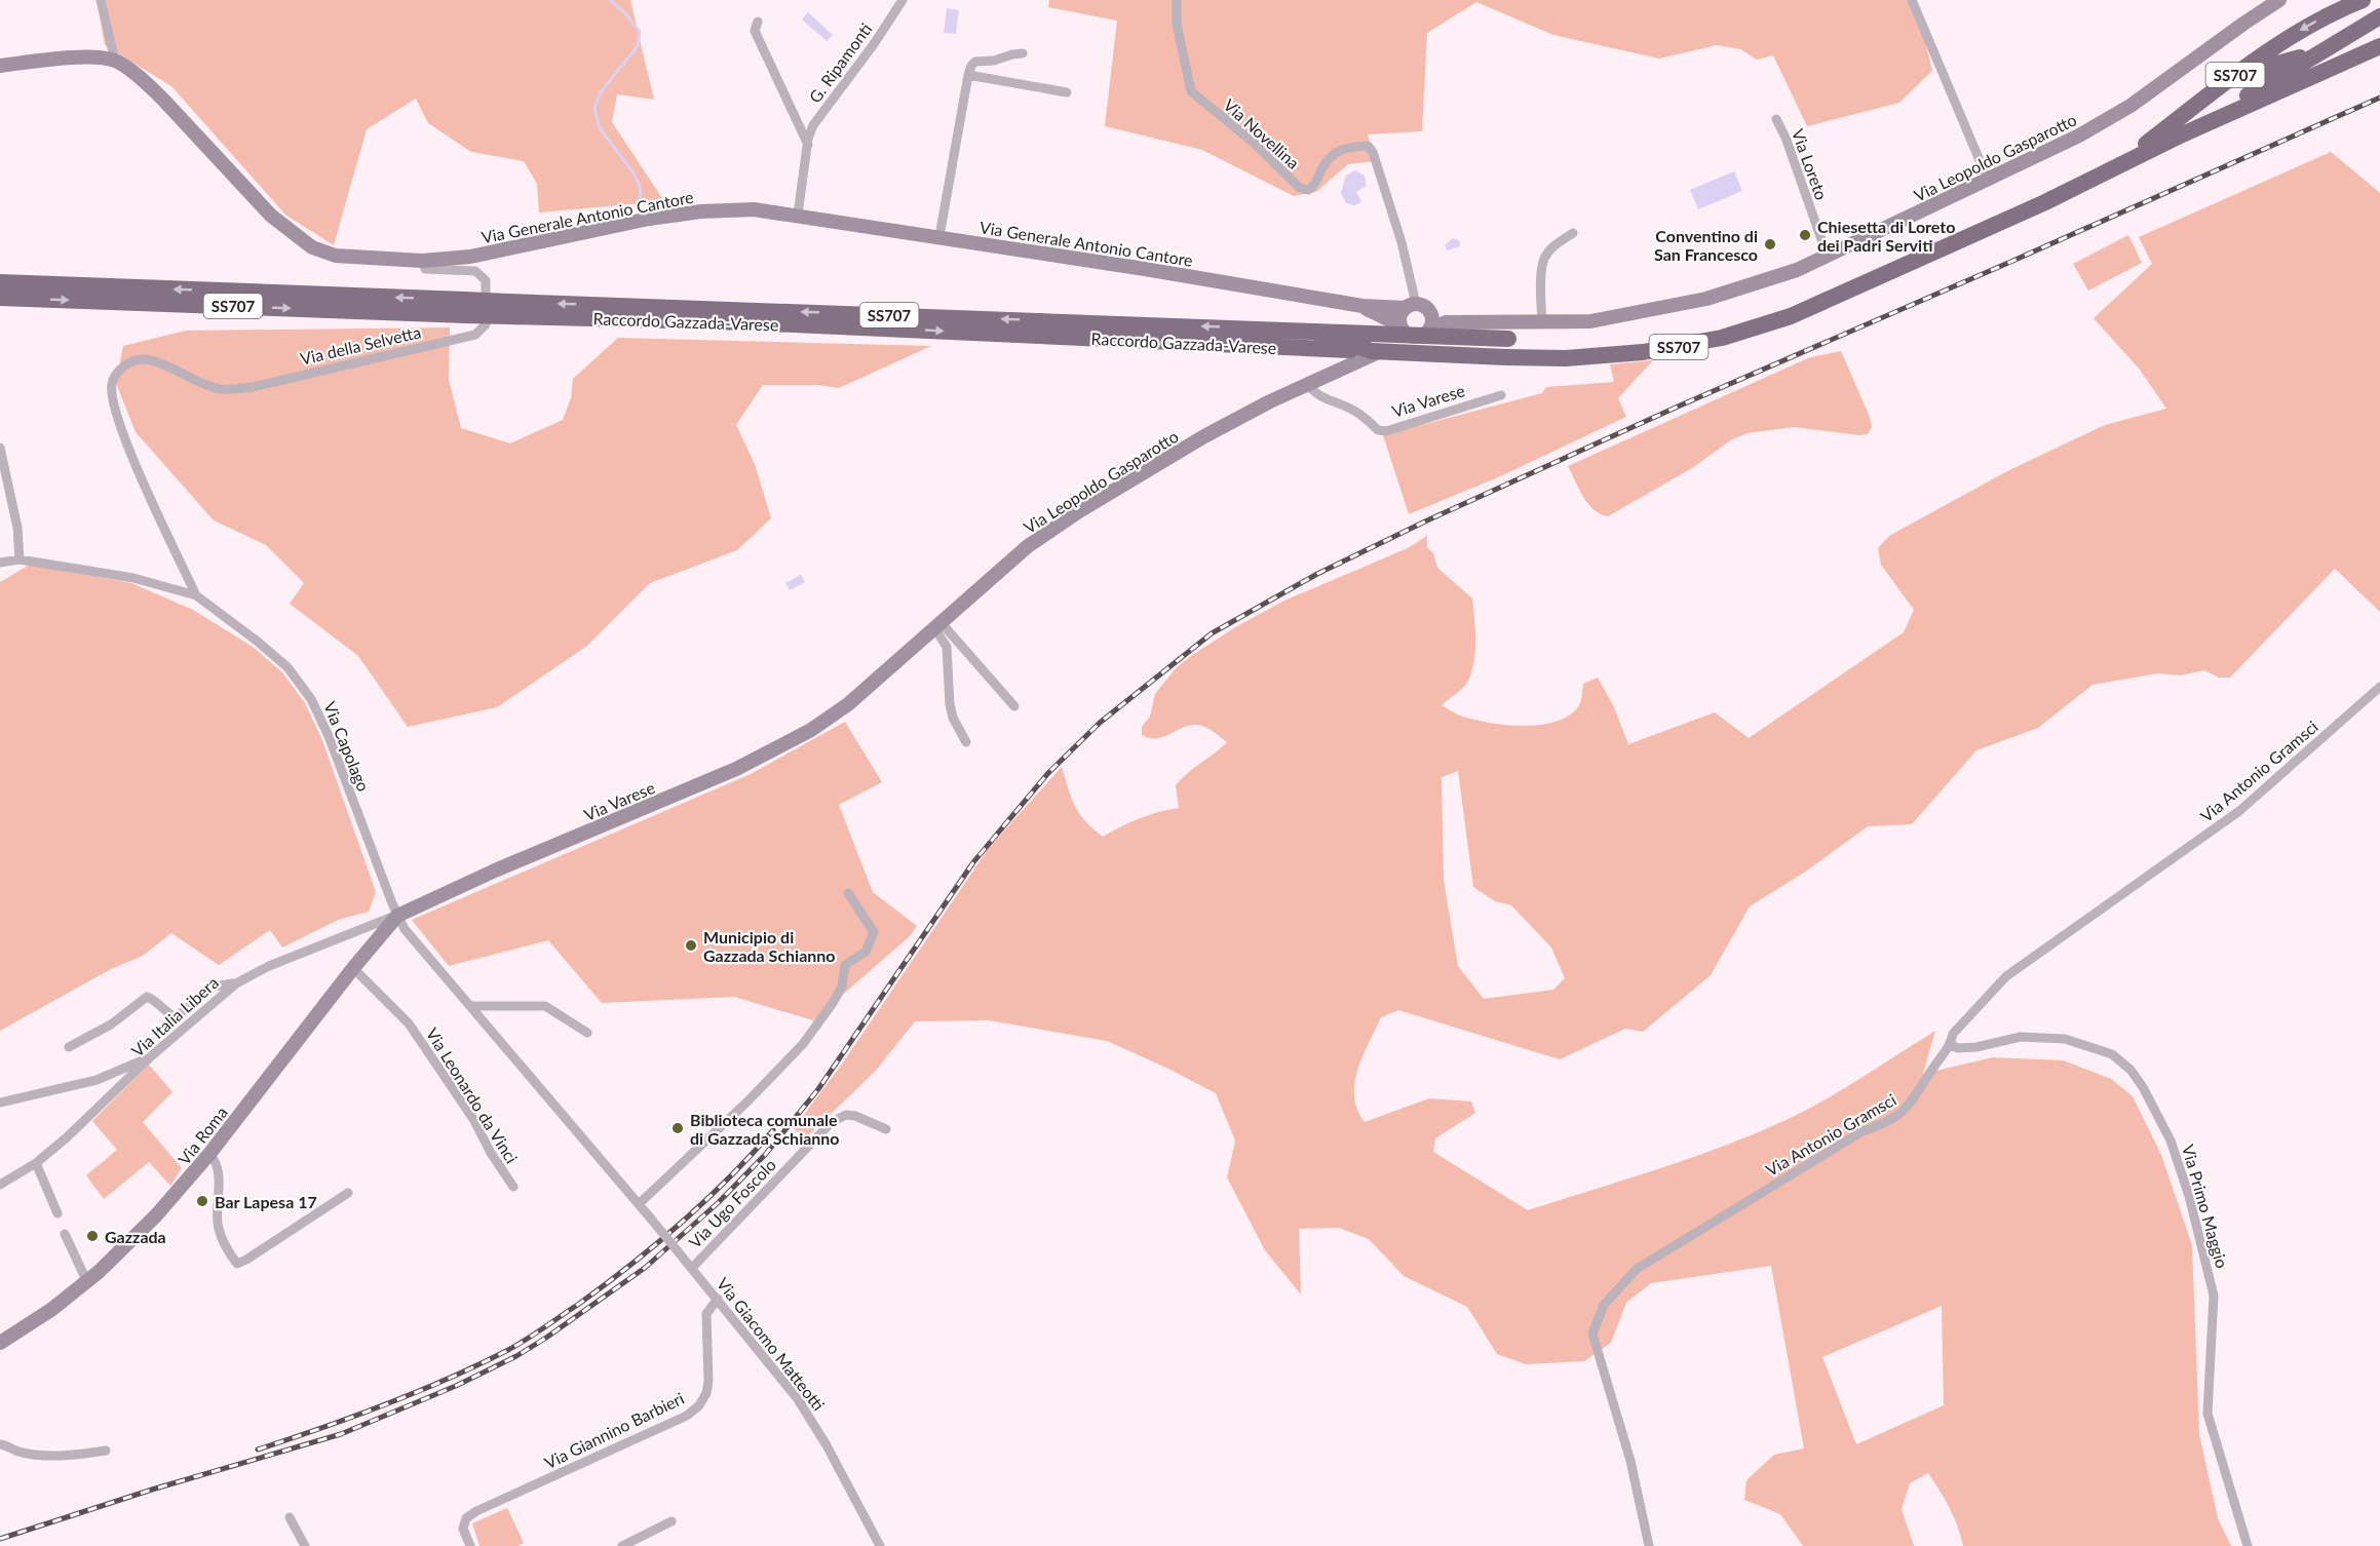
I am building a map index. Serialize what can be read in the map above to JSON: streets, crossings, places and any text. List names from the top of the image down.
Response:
{
  "streets": {
    "highway": ["SS707", "Raccordo Gazzada-Varese"],
    "main road": [
      "Via Leopoldo Gasparotto",
      "Via Generale Antonio Cantore",
      "Via Varese",
      "Via Roma"
    ],
    "street": [
      "G. Ripamonti",
      "Via Novellina",
      "Via Loreto",
      "Via della Selvetta",
      "Via Capolago",
      "Via Antonio Gramsci",
      "Via Italia Libera",
      "Via Leonardo da Vinci",
      "Via Ugo Foscolo",
      "Via Primo Maggio",
      "Via Giacomo Matteotti",
      "Via Giannino Barbieri"
    ]
  },
  "crossings": [
    ["G. Ripamonti", "Via Generale Antonio Cantore"],
    ["Via Novellina", "Via Leopoldo Gasparotto"],
    ["Via Novellina", "Via Generale Antonio Cantore"],
    ["Via Leopoldo Gasparotto", "Via Loreto"],
    ["Via Leopoldo Gasparotto", "Via Generale Antonio Cantore"],
    ["Via Leopoldo Gasparotto", "Raccordo Gazzada-Varese"],
    ["Via Leopoldo Gasparotto", "Via Varese"],
    ["Via Generale Antonio Cantore", "Via della Selvetta"],
    ["Via della Selvetta", "Via Capolago"],
    ["Via Varese", "Via Capolago"],
    ["Via Varese", "Via Italia Libera"],
    ["Via Varese", "Via Roma"],
    ["Via Varese", "Via Giacomo Matteotti"],
    ["Via Capolago", "Via Italia Libera"],
    ["Via Capolago", "Via Roma"],
    ["Via Capolago", "Via Giacomo Matteotti"],
    ["Via Antonio Gramsci", "Via Primo Maggio"],
    ["Via Italia Libera", "Via Roma"],
    ["Via Italia Libera", "Via Giacomo Matteotti"],
    ["Via Leonardo da Vinci", "Via Roma"],
    ["Via Roma", "Via Giacomo Matteotti"],
    ["Via Ugo Foscolo", "Via Giacomo Matteotti"],
    ["Via Giacomo Matteotti", "Via Giannino Barbieri"]
  ],
  "places": [
    "Chiesetta di Loreto dei Padri Serviti",
    "Conventino di San Francesco",
    "Municipio di Gazzada Schianno",
    "Biblioteca comunale di Gazzada Schianno",
    "Bar Lapesa 17",
    "Gazzada"
  ]
}
